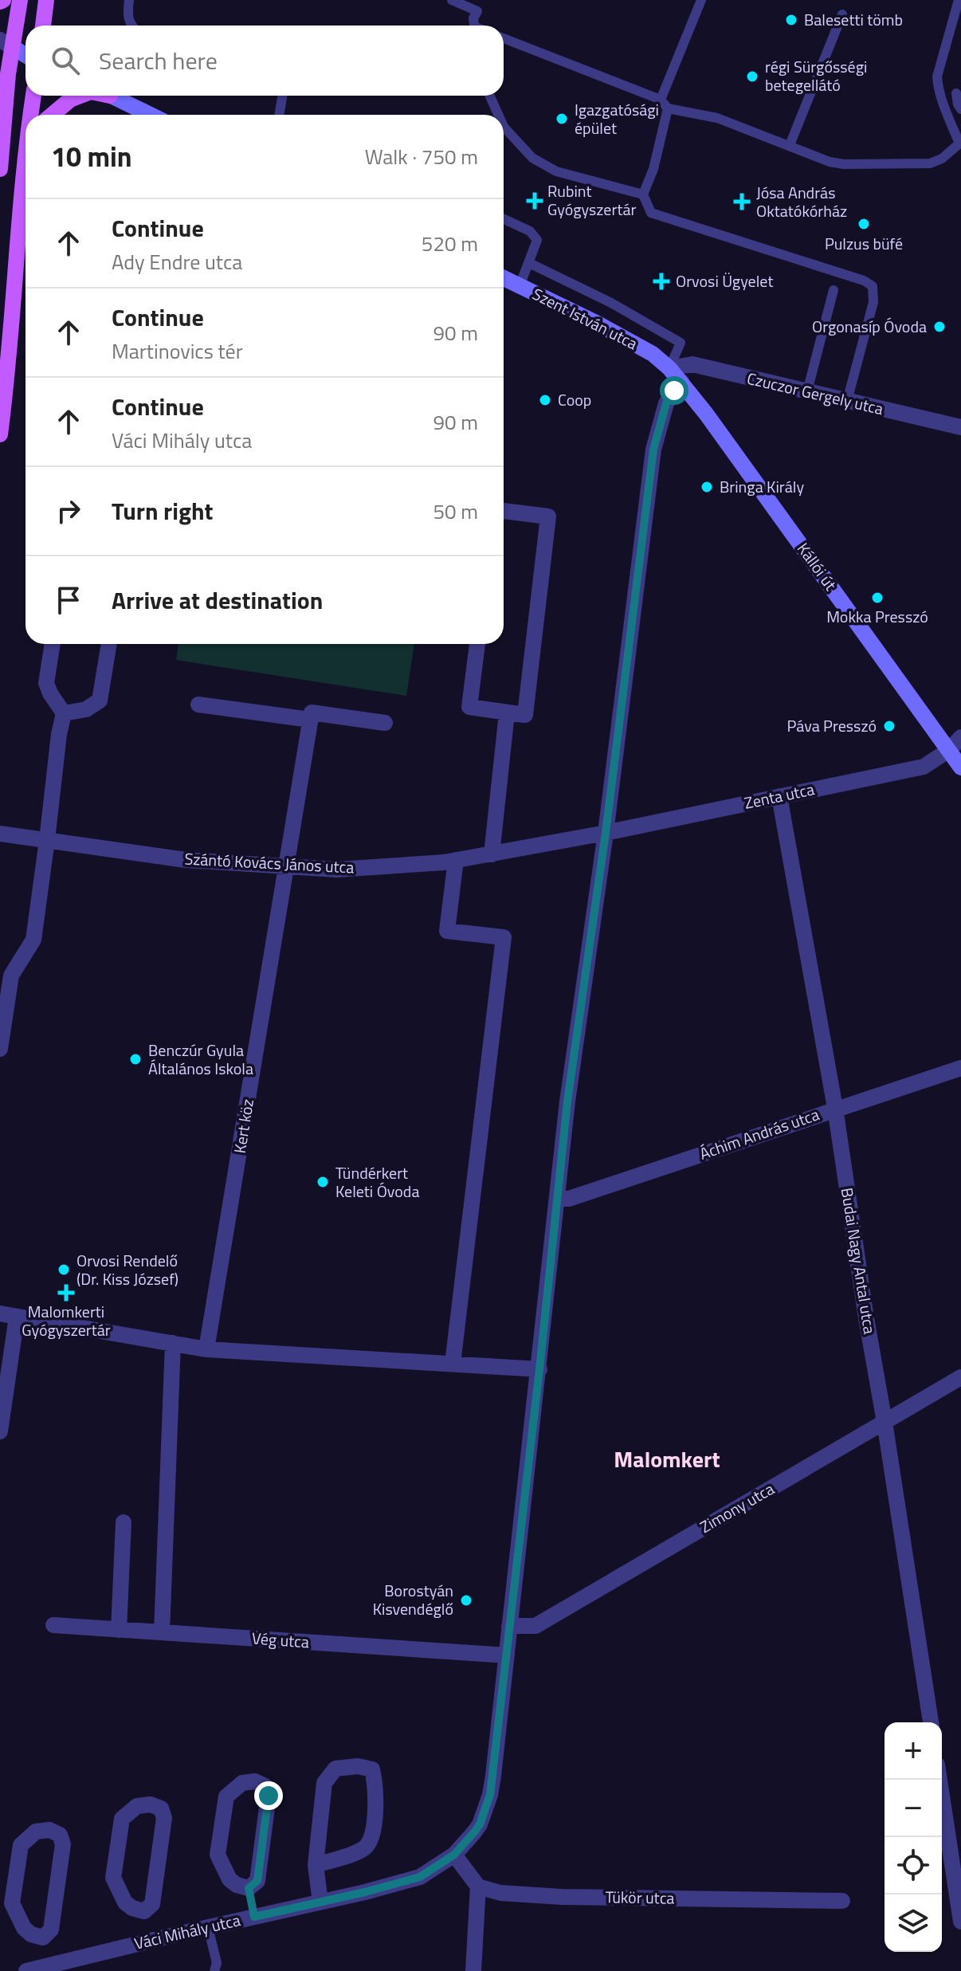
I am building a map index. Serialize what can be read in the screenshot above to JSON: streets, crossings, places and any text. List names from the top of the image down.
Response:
{
  "streets": {
    "main road": ["Szent István utca", "Kállói út"],
    "street": [
      "Czuczor Gergely utca",
      "Zenta utca",
      "Szántó Kovács János utca",
      "Kert köz",
      "Áchim András utca",
      "Budai Nagy Antal utca",
      "Zimony utca",
      "Vég utca",
      "Tükör utca",
      "Váci Mihály utca"
    ]
  },
  "crossings": [
    ["Szent István utca", "Czuczor Gergely utca"],
    ["Szent István utca", "Kállói út"],
    ["Czuczor Gergely utca", "Kállói út"],
    ["Kállói út", "Zenta utca"],
    ["Kállói út", "Váci Mihály utca"],
    ["Zenta utca", "Szántó Kovács János utca"],
    ["Zenta utca", "Budai Nagy Antal utca"],
    ["Zenta utca", "Váci Mihály utca"],
    ["Szántó Kovács János utca", "Kert köz"],
    ["Szántó Kovács János utca", "Váci Mihály utca"],
    ["Áchim András utca", "Budai Nagy Antal utca"],
    ["Áchim András utca", "Váci Mihály utca"],
    ["Budai Nagy Antal utca", "Zimony utca"],
    ["Zimony utca", "Váci Mihály utca"],
    ["Vég utca", "Váci Mihály utca"]
  ],
  "districts": ["Malomkert"],
  "places": {
    "other": [
      "Balesetti tömb",
      "régi Sürgősségi betegellátó",
      "Igazgatósági épület",
      "Pulzus büfé",
      "Orgonasíp Óvoda",
      "Coop",
      "Bringa Király",
      "Mokka Presszó",
      "Páva Presszó",
      "Benczúr Gyula Általános Iskola",
      "Tündérkert Keleti Óvoda",
      "Orvosi Rendelő (Dr. Kiss József)",
      "Borostyán Kisvendéglő"
    ],
    "health": [
      "Rubint Gyógyszertár",
      "Jósa András Oktatókórház",
      "Orvosi Ügyelet",
      "Malomkerti Gyógyszertár"
    ]
  },
  "page": {
    "search": "Search here",
    "heading": ["10 min", "Walk · 750 m"],
    "list": [
      ["Continue", "Ady Endre utca", "520 m"],
      ["Continue", "Martinovics tér", "90 m"],
      ["Continue", "Váci Mihály utca", "90 m"],
      ["Turn right", "50 m"],
      "Arrive at destination"
    ],
    "map_buttons": ["+", "−"]
  }
}
